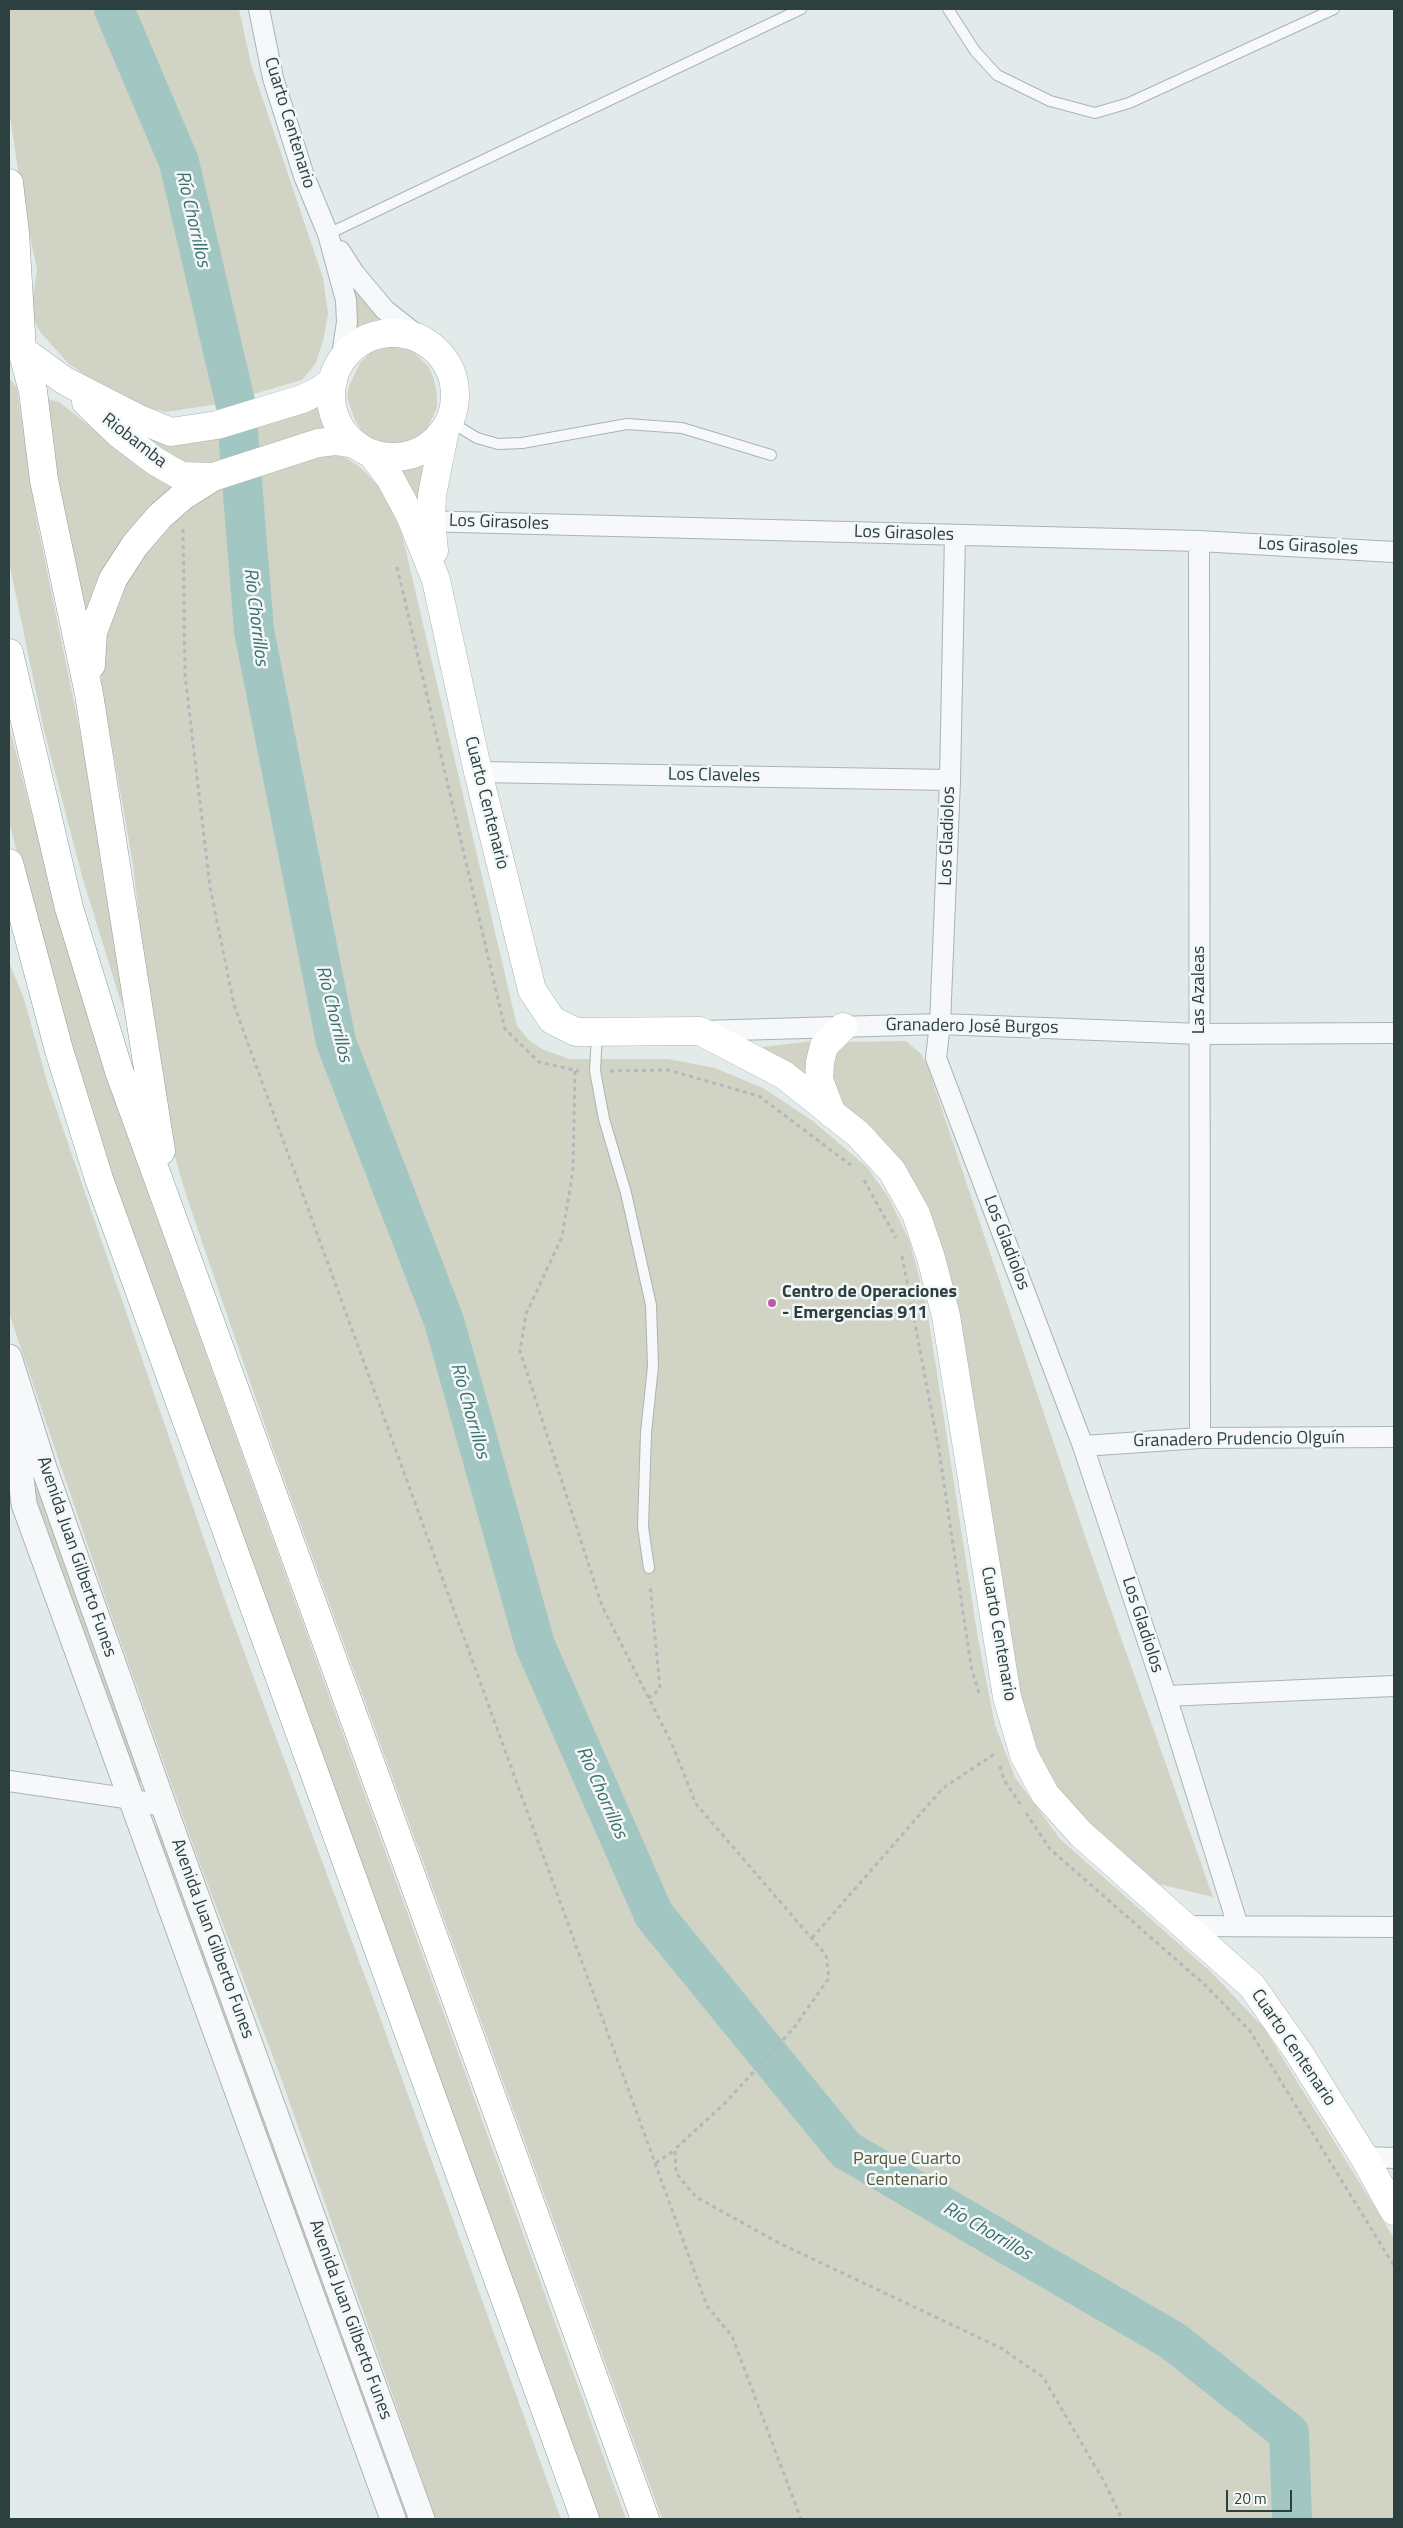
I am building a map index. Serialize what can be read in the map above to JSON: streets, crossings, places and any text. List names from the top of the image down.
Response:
{
  "streets": {
    "main road": ["Cuarto Centenario", "Riobamba", "Granadero José Burgos"],
    "street": [
      "Los Girasoles",
      "Los Claveles",
      "Los Gladiolos",
      "Las Azaleas",
      "Granadero Prudencio Olguín",
      "Avenida Juan Gilberto Funes"
    ]
  },
  "crossings": [
    ["Cuarto Centenario", "Riobamba"],
    ["Cuarto Centenario", "Los Girasoles"],
    ["Cuarto Centenario", "Los Claveles"],
    ["Cuarto Centenario", "Granadero José Burgos"],
    ["Los Girasoles", "Los Gladiolos"],
    ["Los Girasoles", "Las Azaleas"],
    ["Los Claveles", "Los Gladiolos"],
    ["Los Gladiolos", "Granadero José Burgos"],
    ["Los Gladiolos", "Granadero Prudencio Olguín"],
    ["Las Azaleas", "Granadero José Burgos"],
    ["Las Azaleas", "Granadero Prudencio Olguín"]
  ],
  "water": ["Río Chorrillos"],
  "parks": ["Parque Cuarto Centenario"],
  "places": ["Centro de Operaciones - Emergencias 911"],
  "scale_bar": "20 m"
}
